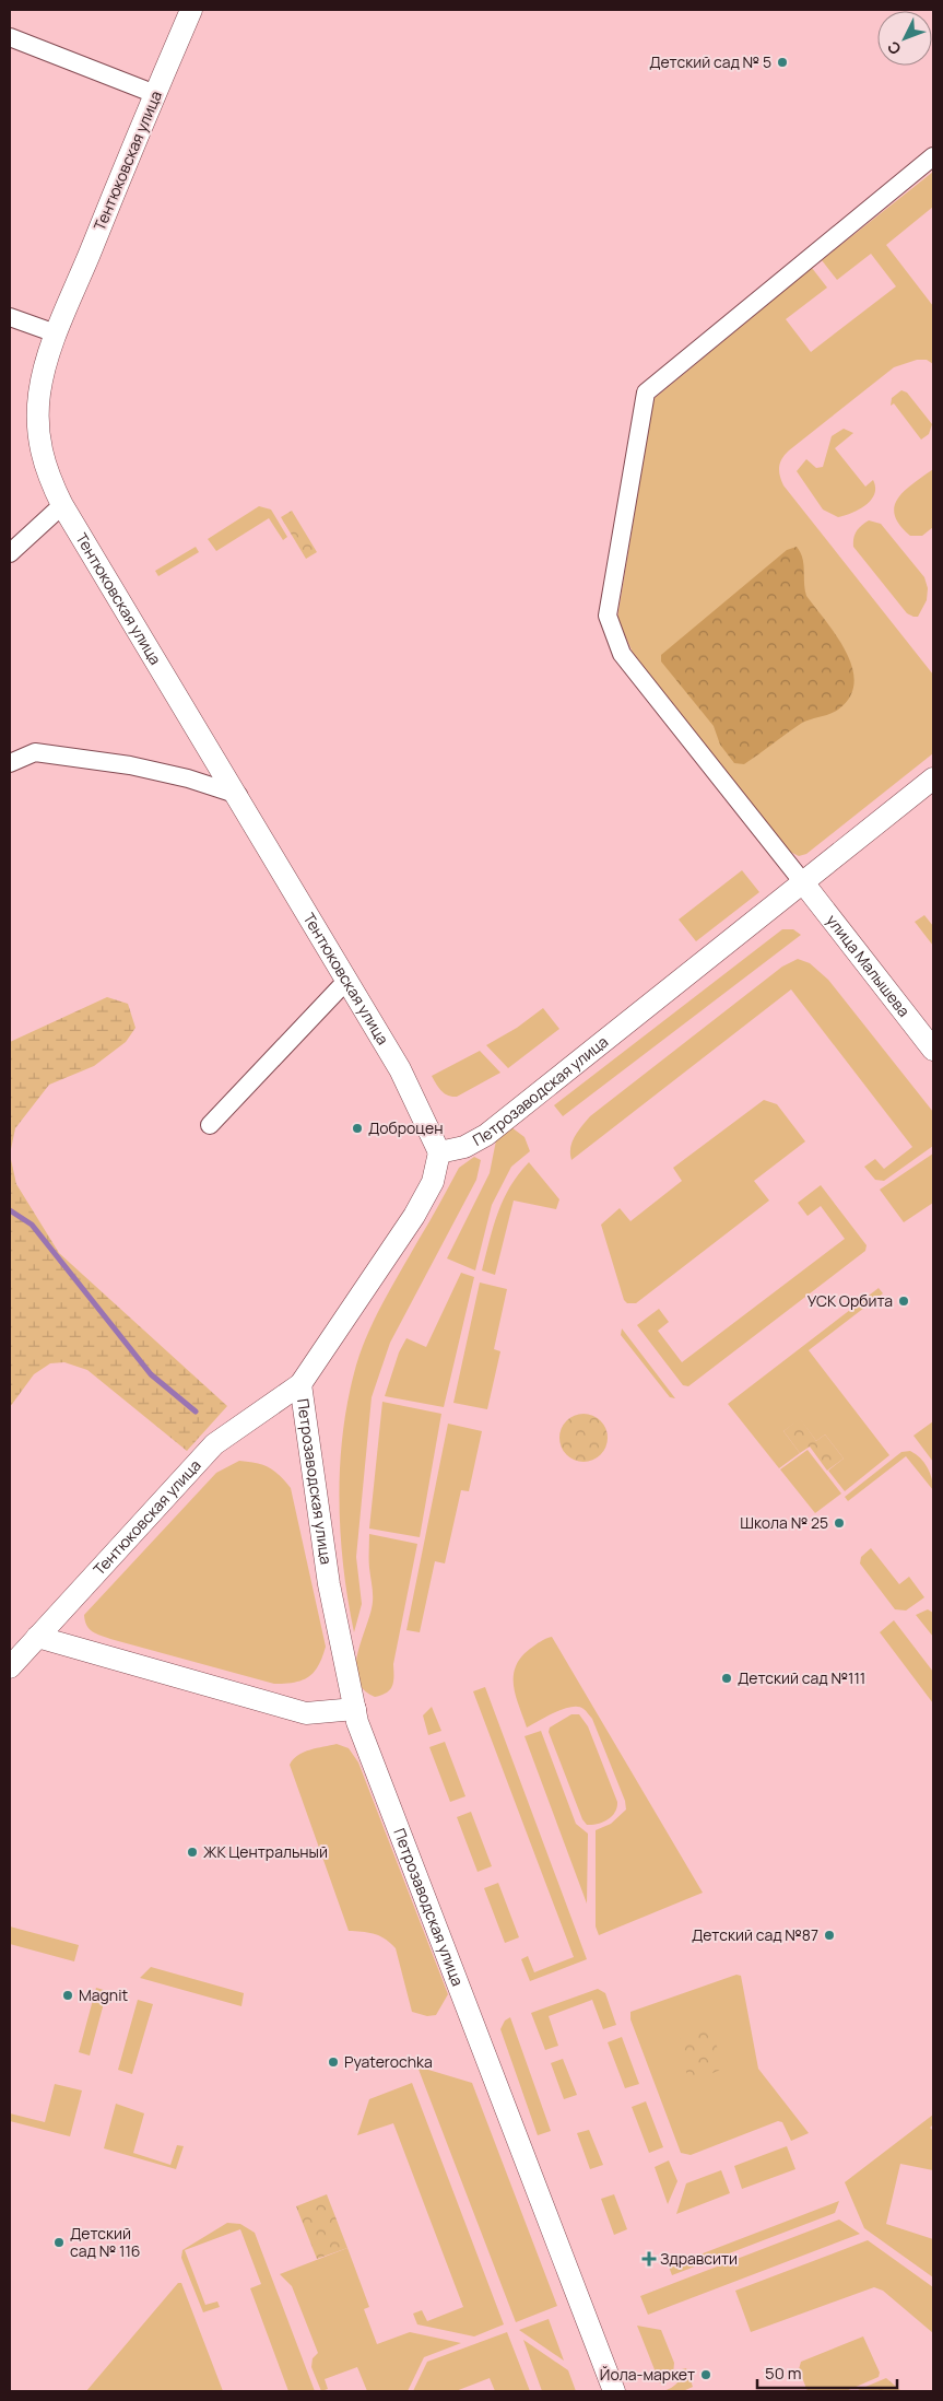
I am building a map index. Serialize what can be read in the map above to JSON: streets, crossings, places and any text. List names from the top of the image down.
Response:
{
  "streets": {
    "street": ["Тентюковская улица", "улица Малышева", "Петрозаводская улица"]
  },
  "crossings": [
    ["Тентюковская улица", "Петрозаводская улица"],
    ["улица Малышева", "Петрозаводская улица"]
  ],
  "places": {
    "other": [
      "Детский сад № 5",
      "Доброцен",
      "УСК Орбита",
      "Школа № 25",
      "Детский сад №111",
      "ЖК Центральный",
      "Детский сад №87",
      "Magnit",
      "Pyaterochka",
      "Детский сад № 116",
      "Йола-маркет"
    ],
    "health": ["Здравсити"]
  },
  "scale_bar": "50 m",
  "north": "bottom left"
}
